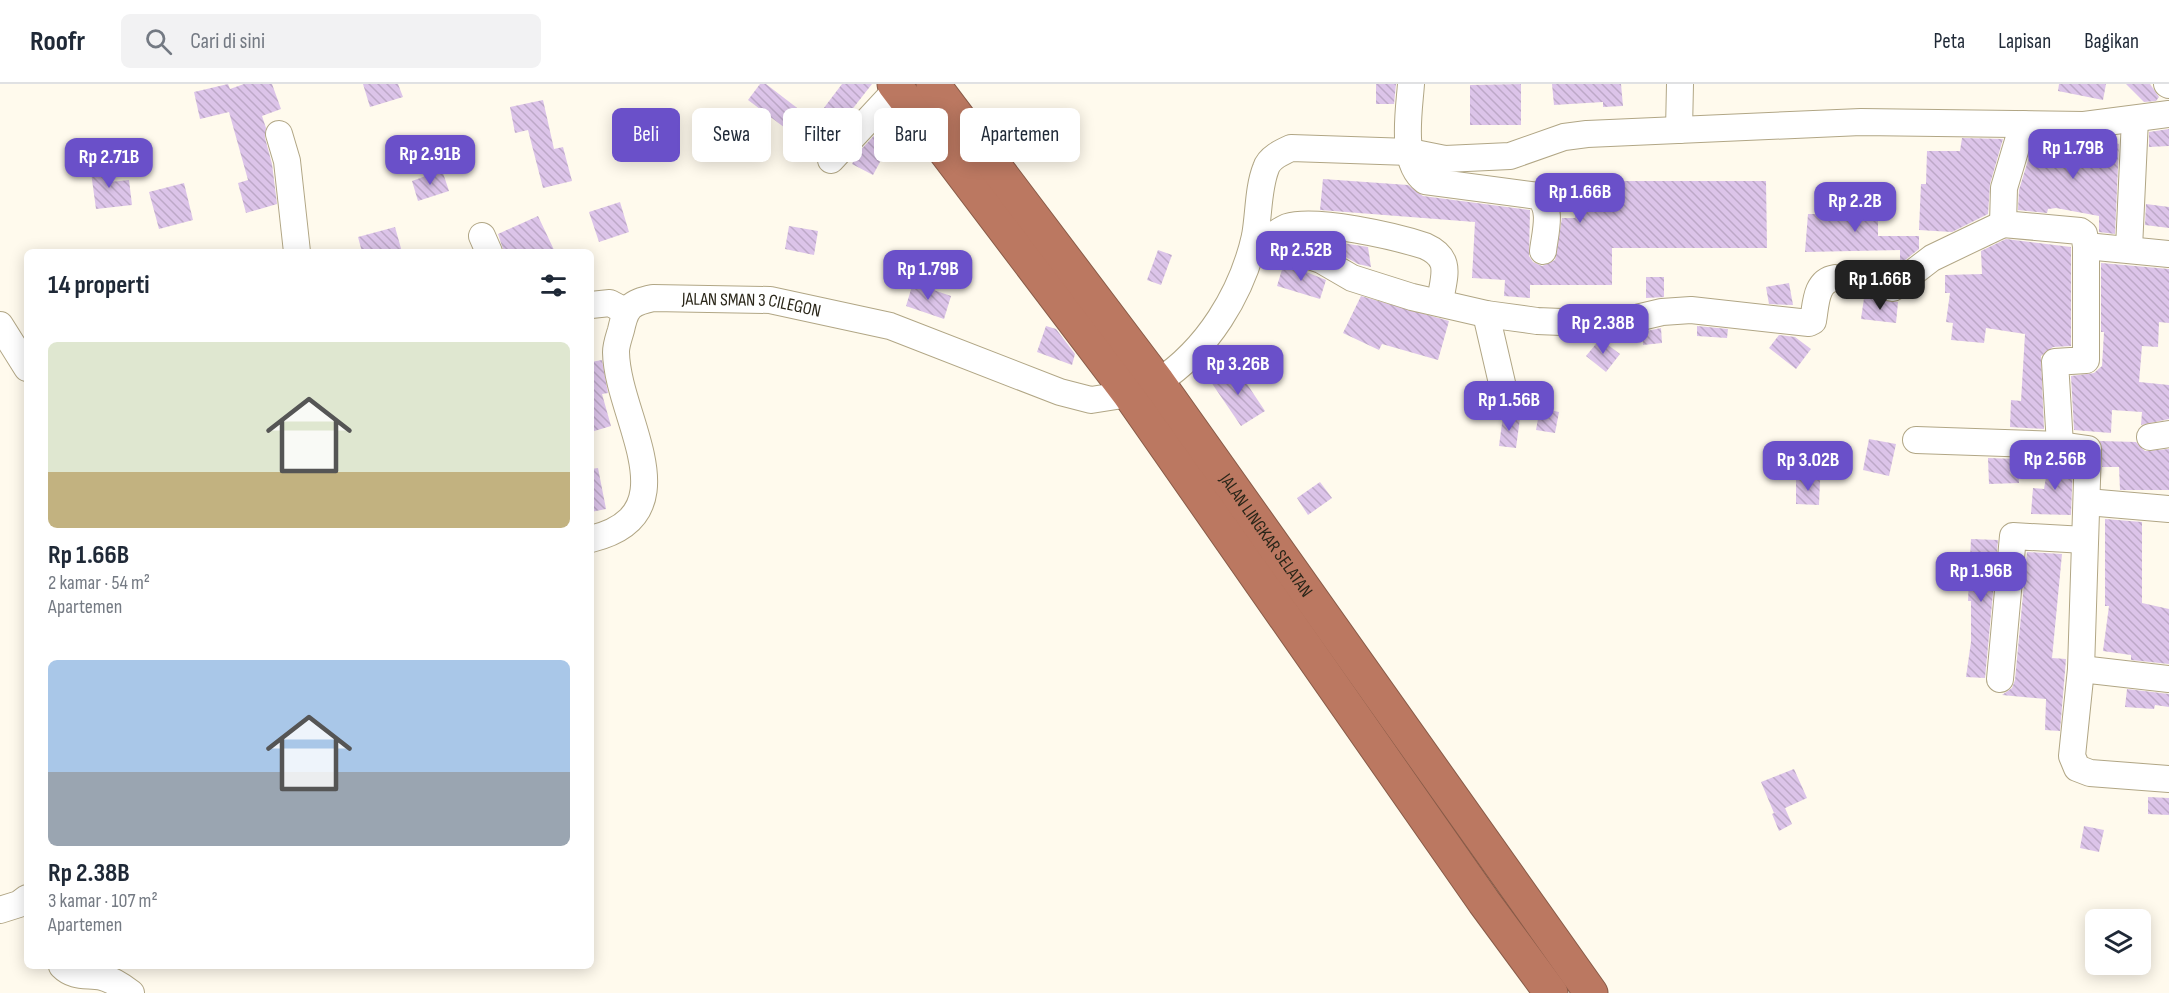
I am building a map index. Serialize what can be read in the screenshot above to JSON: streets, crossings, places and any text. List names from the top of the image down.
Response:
{
  "streets": {
    "highway": ["JALAN LINGKAR SELATAN"],
    "street": ["JALAN SMAN 3 CILEGON"]
  },
  "crossings": [
    ["JALAN SMAN 3 CILEGON", "JALAN LINGKAR SELATAN"]
  ],
  "page": {
    "header": "Roofr",
    "search": "Cari di sini",
    "nav": ["Peta", "Lapisan", "Bagikan"],
    "chip": [
      "Beli",
      "Sewa",
      "Filter",
      "Baru",
      "Apartemen"
    ],
    "price": [
      "Rp 1.79B",
      "Rp 2.91B",
      "Rp 2.71B",
      "Rp 1.66B",
      "Rp 2.2B",
      "Rp 2.52B",
      "Rp 1.79B",
      "Rp 1.66B",
      "Rp 2.38B",
      "Rp 3.26B",
      "Rp 1.56B",
      "Rp 2.56B",
      "Rp 3.02B",
      "Rp 1.96B"
    ],
    "heading": "14 properti",
    "list": [
      {
        "name": "Rp 1.66B",
        "note": "2 kamar · 54 m² · Apartemen"
      },
      {
        "name": "Rp 2.38B",
        "note": "3 kamar · 107 m² · Apartemen"
      }
    ]
  }
}
